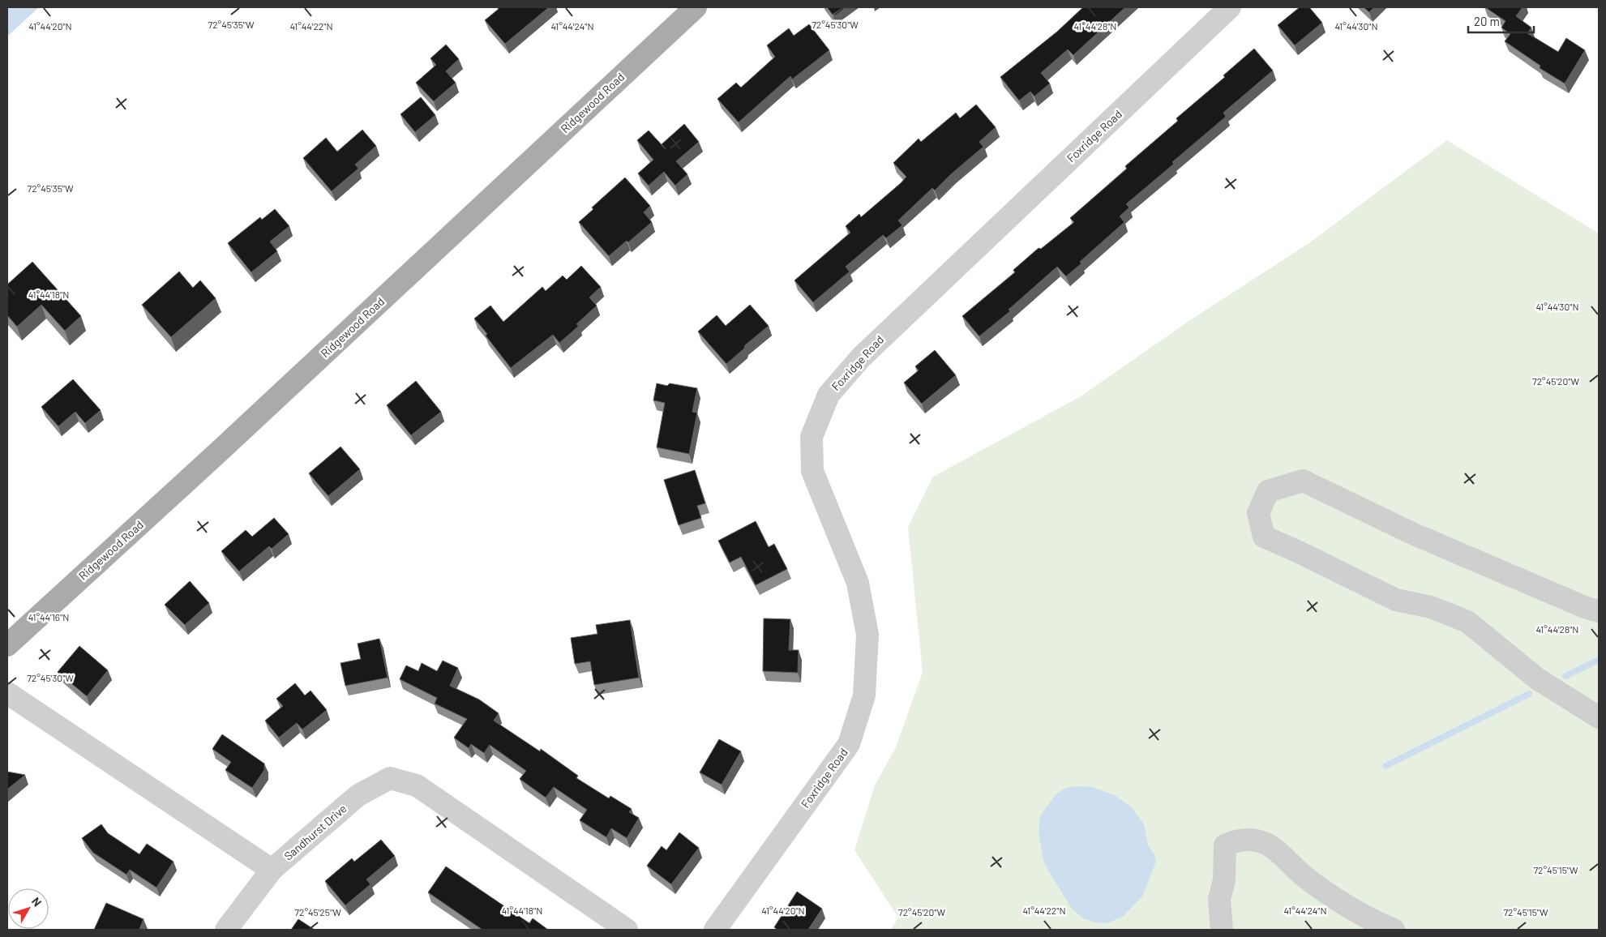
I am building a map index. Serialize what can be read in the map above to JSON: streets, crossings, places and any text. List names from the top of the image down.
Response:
{
  "streets": {
    "main road": ["Ridgewood Road"],
    "street": ["Foxridge Road", "Sandhurst Drive"]
  },
  "scale_bar": "20 m",
  "north": "top right",
  "coordinates": [
    "72°45'35\"W",
    "72°45'30\"W",
    "41°44'20\"N",
    "41°44'22\"N",
    "41°44'24\"N",
    "41°44'28\"N",
    "41°44'30\"N",
    "41°44'18\"N",
    "72°45'20\"W",
    "41°44'16\"N",
    "72°45'15\"W",
    "72°45'25\"W"
  ]
}
